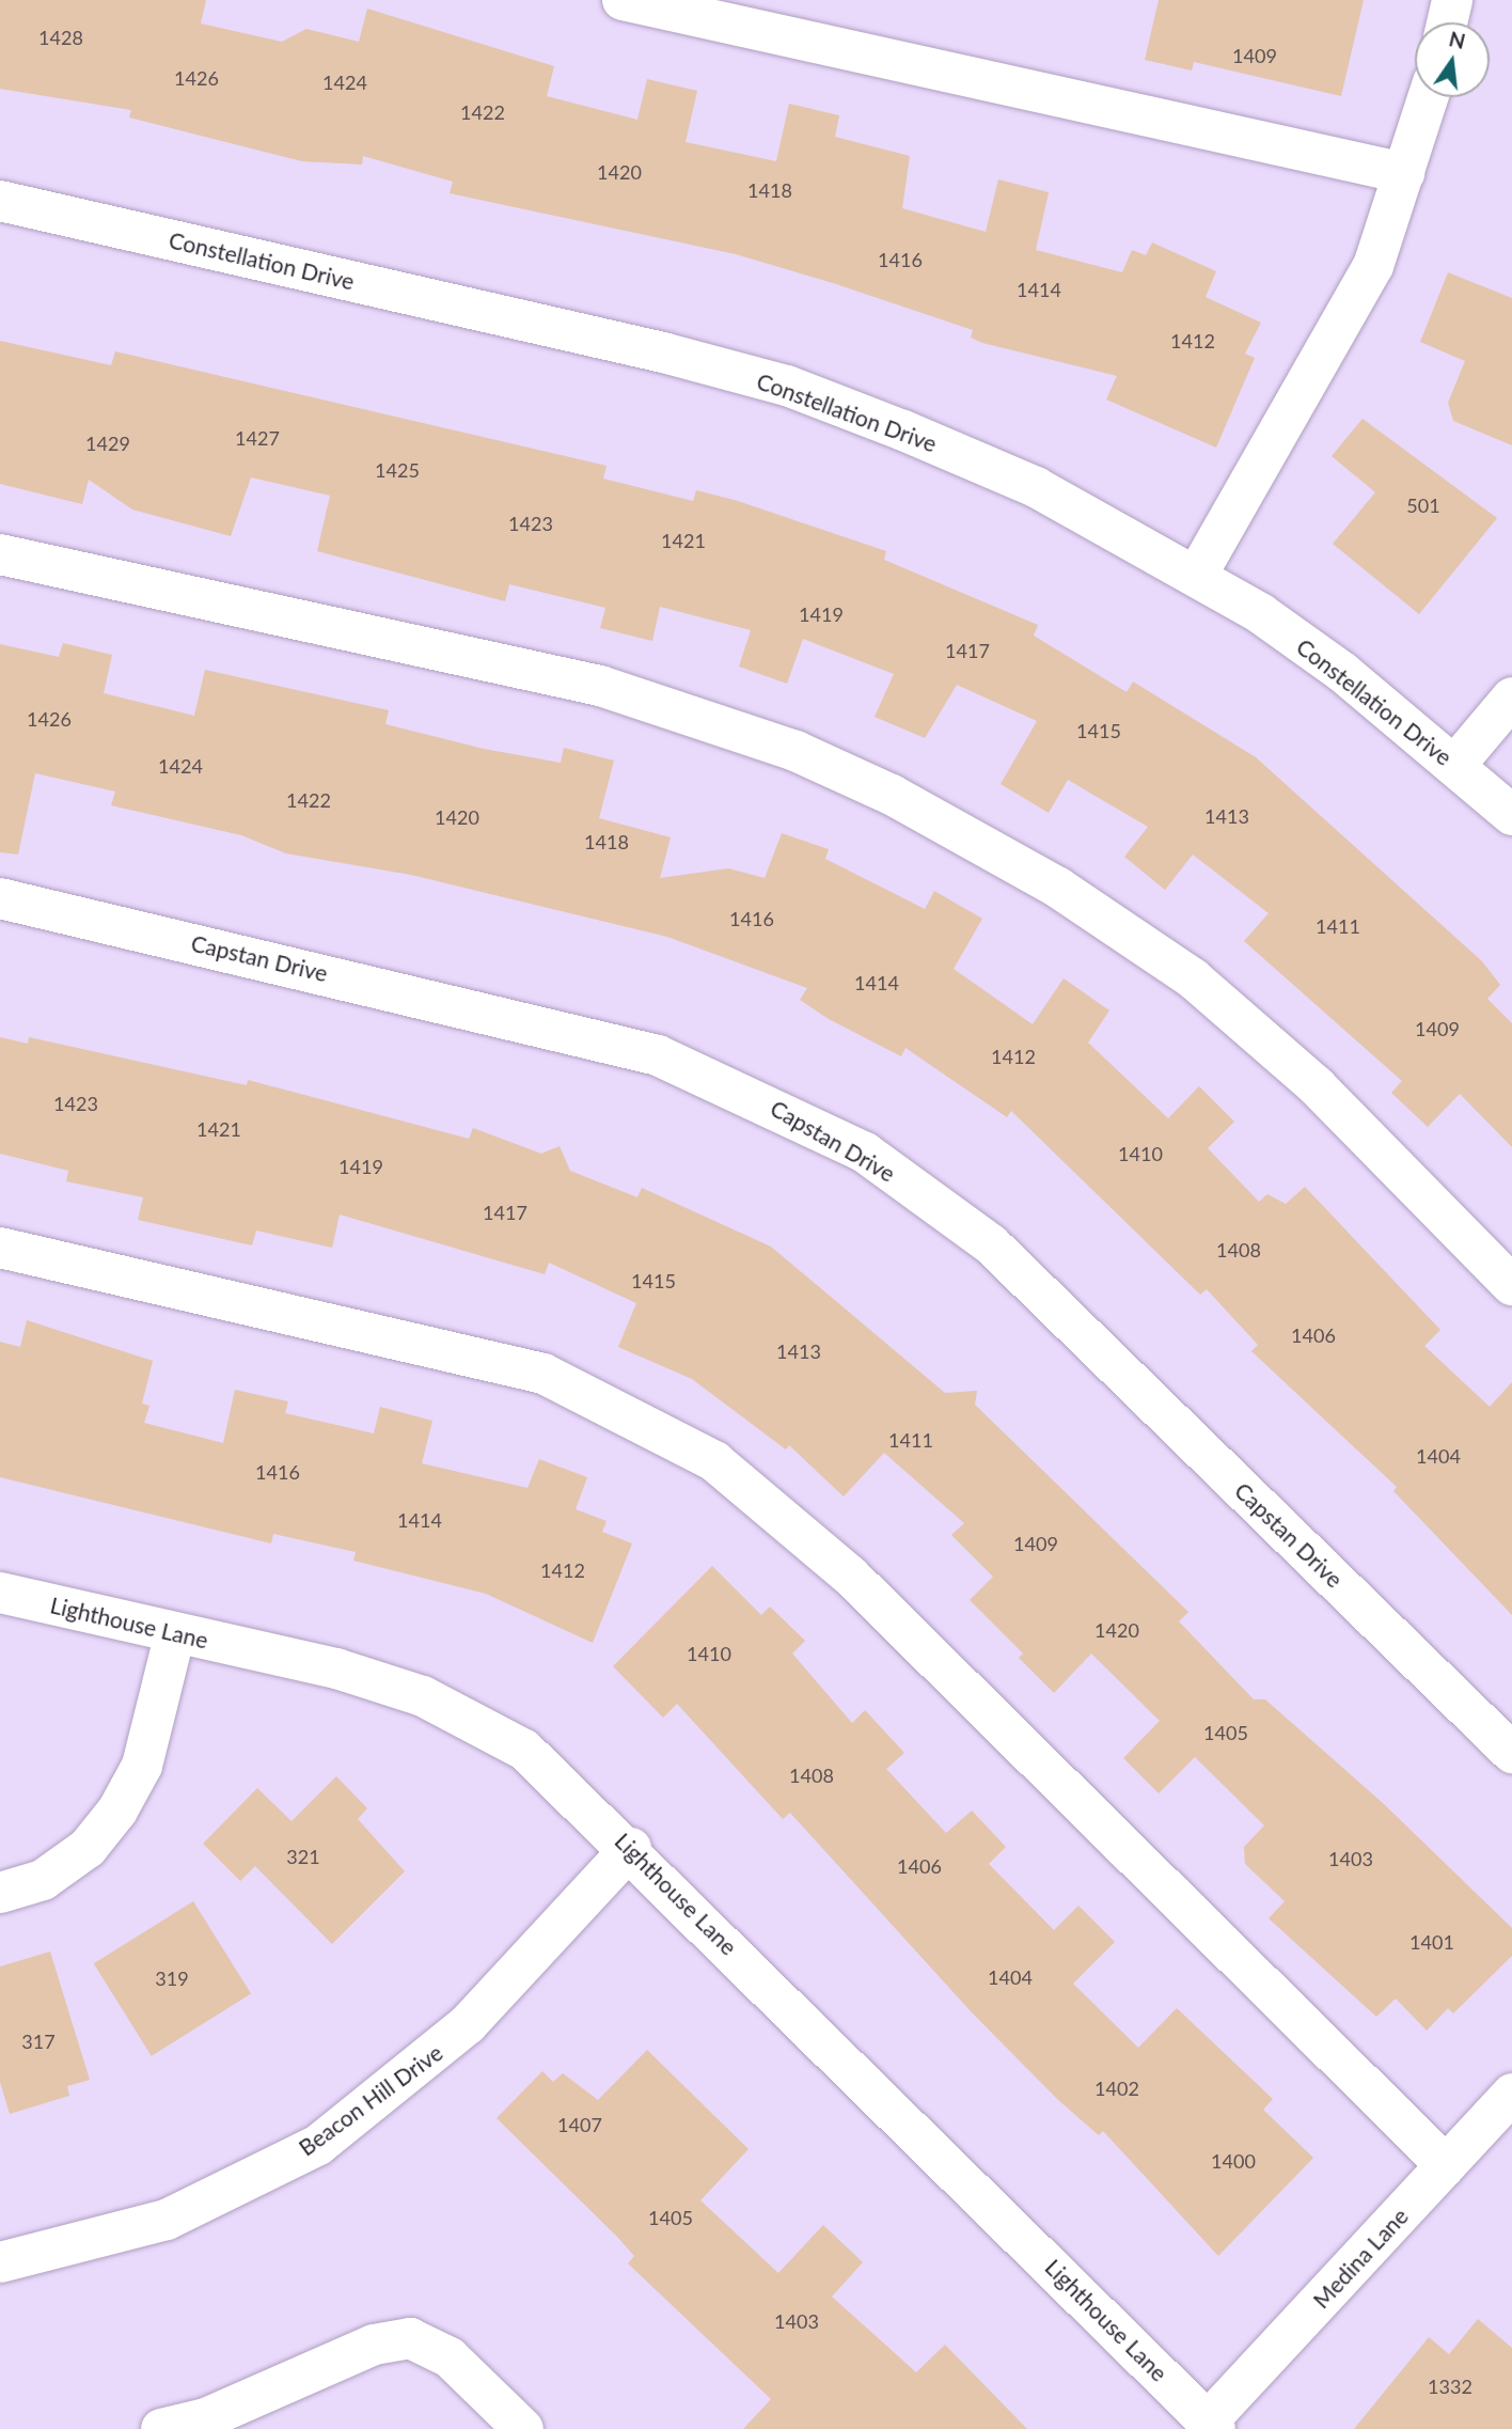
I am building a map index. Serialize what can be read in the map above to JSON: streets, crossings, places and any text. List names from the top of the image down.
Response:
{
  "streets": {
    "street": [
      "Constellation Drive",
      "Capstan Drive",
      "Lighthouse Lane",
      "Beacon Hill Drive",
      "Medina Lane"
    ]
  },
  "crossings": [
    ["Lighthouse Lane", "Beacon Hill Drive"],
    ["Lighthouse Lane", "Medina Lane"]
  ],
  "house_numbers": [
    "1428",
    "1409",
    "1426",
    "1424",
    "1422",
    "1420",
    "1418",
    "1416",
    "1414",
    "1412",
    "1427",
    "1429",
    "1425",
    "501",
    "1423",
    "1421",
    "1419",
    "1417",
    "1426",
    "1415",
    "1424",
    "1422",
    "1413",
    "1420",
    "1418",
    "1416",
    "1411",
    "1414",
    "1409",
    "1412",
    "1423",
    "1421",
    "1410",
    "1419",
    "1417",
    "1408",
    "1415",
    "1406",
    "1413",
    "1411",
    "1404",
    "1416",
    "1414",
    "1409",
    "1412",
    "1420",
    "1410",
    "1405",
    "1408",
    "321",
    "1403",
    "1406",
    "1401",
    "1404",
    "319",
    "317",
    "1402",
    "1407",
    "1400",
    "1405",
    "1403",
    "1332"
  ],
  "north": "top"
}
